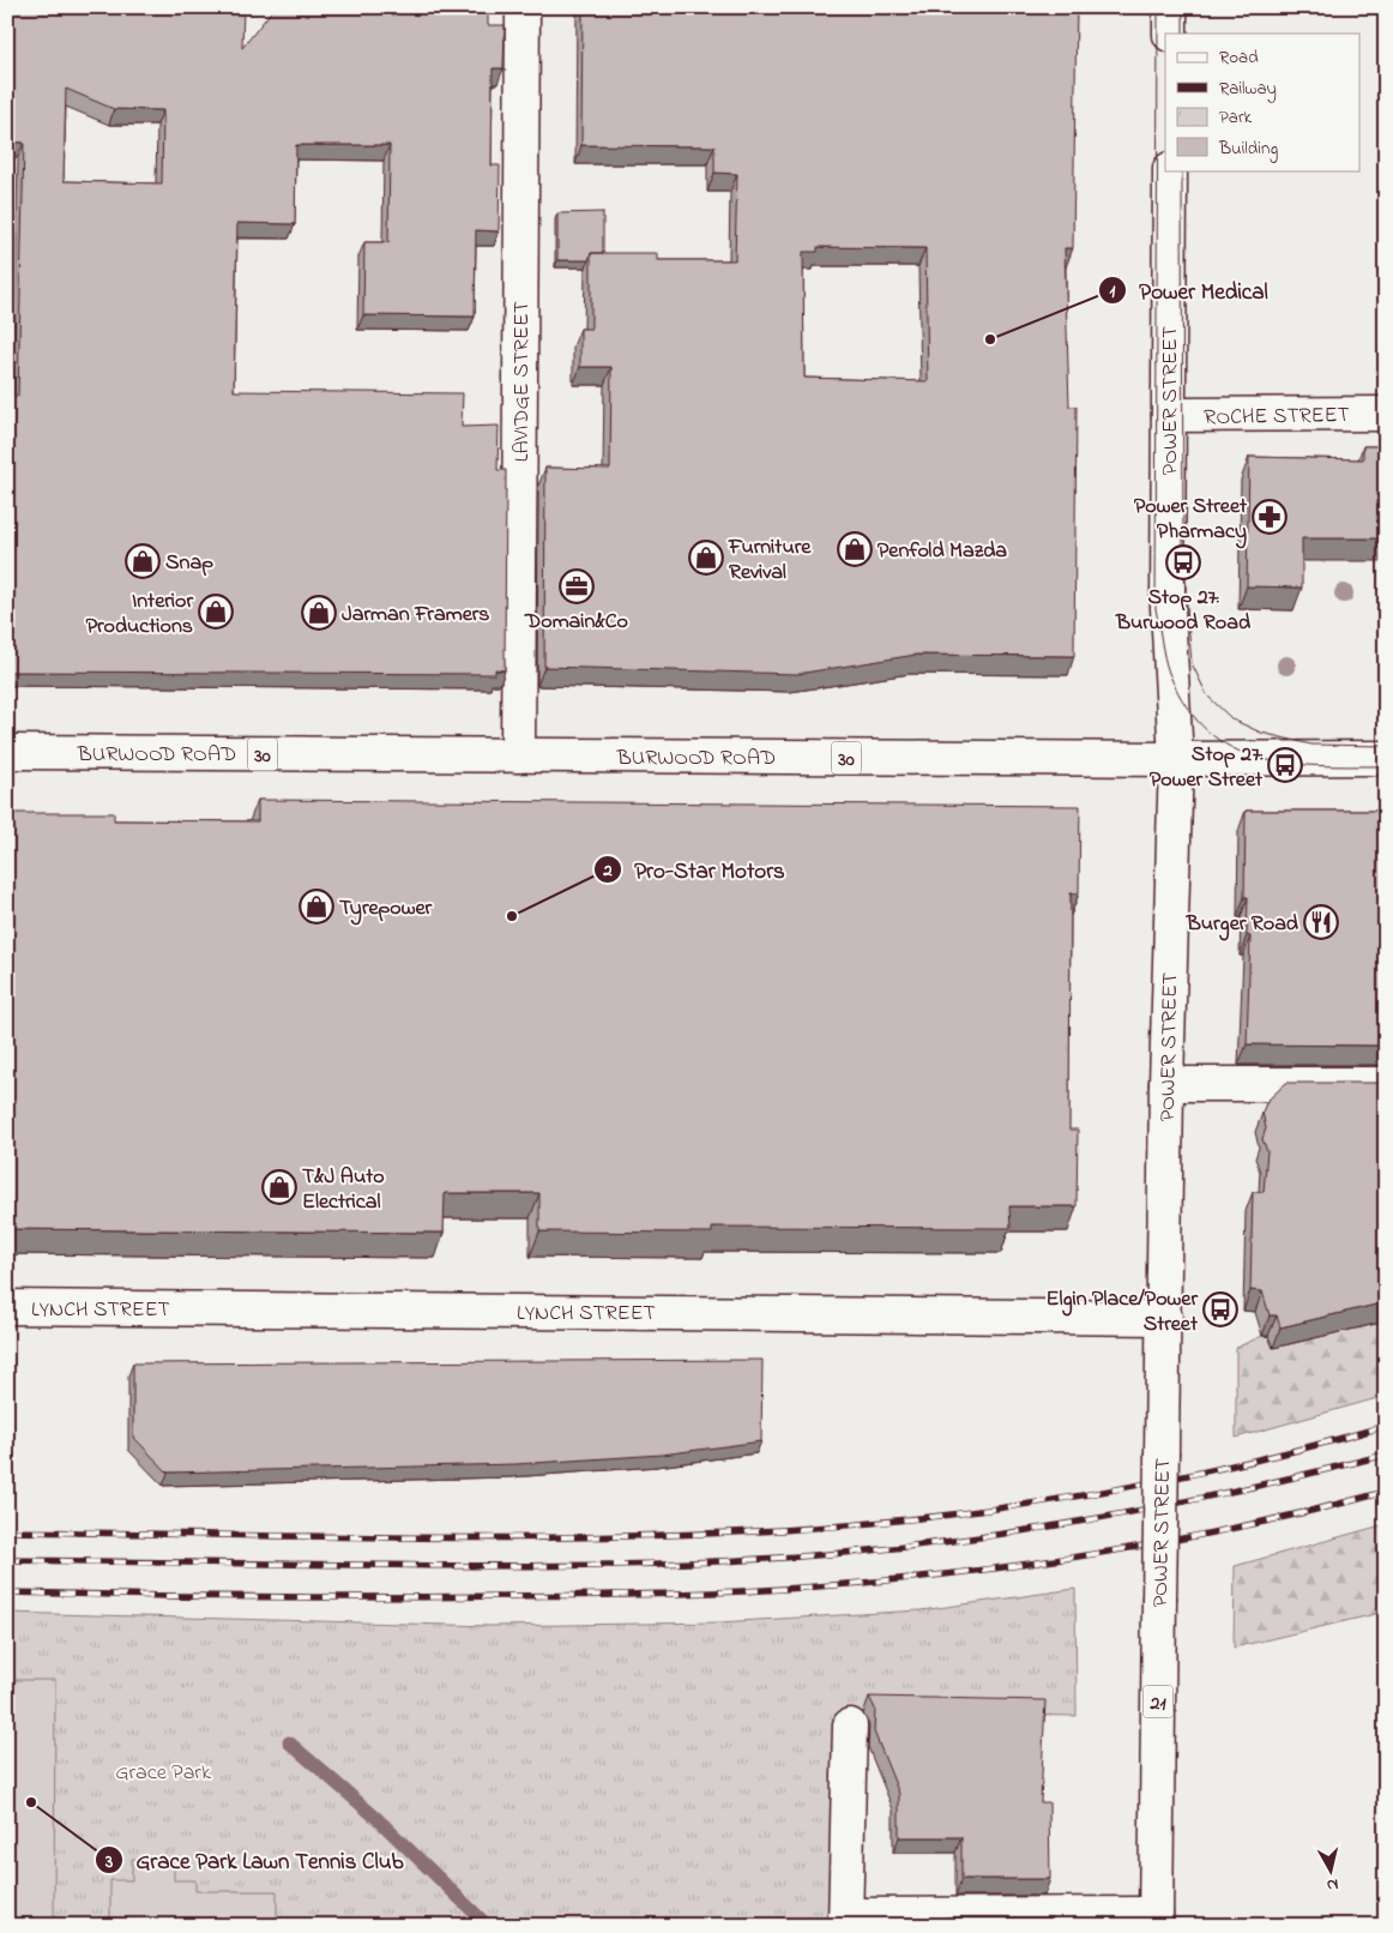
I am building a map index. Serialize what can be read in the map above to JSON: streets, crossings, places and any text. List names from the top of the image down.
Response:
{
  "streets": {
    "main road": [
      "LAVIDGE STREET",
      "POWER STREET",
      "ROCHE STREET",
      "BURWOOD ROAD",
      "30",
      "LYNCH STREET",
      "21"
    ]
  },
  "crossings": [
    ["LAVIDGE STREET", "BURWOOD ROAD"],
    ["POWER STREET", "ROCHE STREET"],
    ["POWER STREET", "BURWOOD ROAD"],
    ["POWER STREET", "LYNCH STREET"]
  ],
  "parks": ["Grace Park"],
  "places": {
    "other": ["Power Medical", "Pro-Star Motors", "Grace Park Lawn Tennis Club"],
    "pharmacy": ["Power Street Pharmacy"],
    "shop": [
      "Penfold Mazda",
      "Furniture Revival",
      "Snap",
      "Interior Productions",
      "Jarman Framers",
      "Tyrepower",
      "T&J Auto Electrical"
    ],
    "bus stop": ["Stop 27: Burwood Road", "Stop 27: Power Street", "Elgin Place/Power Street"],
    "office": ["Domain&Co"],
    "restaurant": ["Burger Road"]
  },
  "legend": [
    "Road",
    "Railway",
    "Park",
    "Building"
  ],
  "north": "bottom"
}
